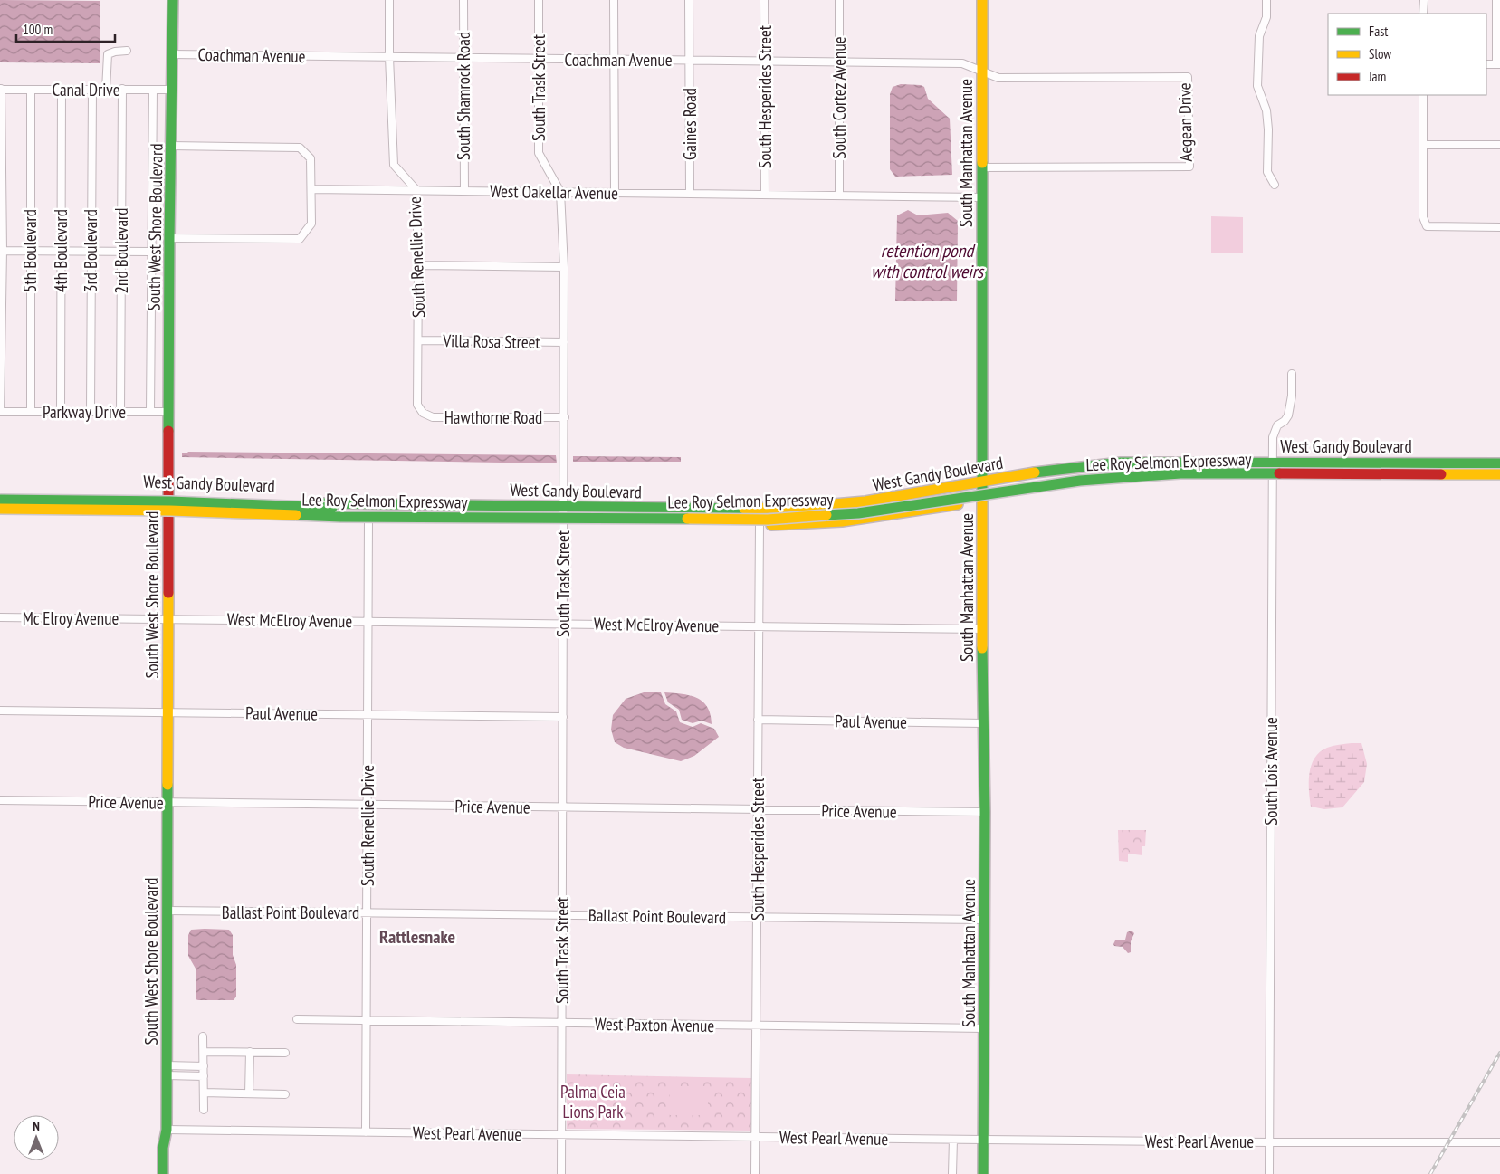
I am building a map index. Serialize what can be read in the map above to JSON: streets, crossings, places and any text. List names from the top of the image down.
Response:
{
  "streets": {
    "main road": [
      "South Manhattan Avenue",
      "South West Shore Boulevard",
      "West Gandy Boulevard",
      "Lee Roy Selmon Expressway"
    ],
    "street": [
      "Coachman Avenue",
      "South Trask Street",
      "Canal Drive",
      "South Shamrock Road",
      "South Hesperides Street",
      "South Cortez Avenue",
      "Aegean Drive",
      "Gaines Road",
      "West Oakellar Avenue",
      "5th Boulevard",
      "4th Boulevard",
      "3rd Boulevard",
      "2nd Boulevard",
      "South Renellie Drive",
      "Villa Rosa Street",
      "Parkway Drive",
      "Hawthorne Road",
      "Mc Elroy Avenue",
      "West McElroy Avenue",
      "Paul Avenue",
      "South Lois Avenue",
      "Price Avenue",
      "Ballast Point Boulevard",
      "West Paxton Avenue",
      "West Pearl Avenue"
    ]
  },
  "crossings": [
    ["Coachman Avenue", "South Trask Street"],
    ["Coachman Avenue", "South Shamrock Road"],
    ["Coachman Avenue", "South Hesperides Street"],
    ["Coachman Avenue", "South Cortez Avenue"],
    ["Coachman Avenue", "Aegean Drive"],
    ["Coachman Avenue", "Gaines Road"],
    ["Coachman Avenue", "South Manhattan Avenue"],
    ["Coachman Avenue", "South West Shore Boulevard"],
    ["Coachman Avenue", "South Renellie Drive"],
    ["South Trask Street", "West Oakellar Avenue"],
    ["South Trask Street", "Villa Rosa Street"],
    ["South Trask Street", "Hawthorne Road"],
    ["South Trask Street", "West Gandy Boulevard"],
    ["South Trask Street", "West McElroy Avenue"],
    ["South Trask Street", "Paul Avenue"],
    ["South Trask Street", "Price Avenue"],
    ["South Trask Street", "Ballast Point Boulevard"],
    ["South Trask Street", "West Paxton Avenue"],
    ["South Trask Street", "West Pearl Avenue"],
    ["Canal Drive", "South West Shore Boulevard"],
    ["Canal Drive", "5th Boulevard"],
    ["Canal Drive", "4th Boulevard"],
    ["Canal Drive", "3rd Boulevard"],
    ["Canal Drive", "2nd Boulevard"],
    ["South Shamrock Road", "West Oakellar Avenue"],
    ["South Hesperides Street", "West Oakellar Avenue"],
    ["South Hesperides Street", "West Gandy Boulevard"],
    ["South Hesperides Street", "West McElroy Avenue"],
    ["South Hesperides Street", "Paul Avenue"],
    ["South Hesperides Street", "Price Avenue"],
    ["South Hesperides Street", "Ballast Point Boulevard"],
    ["South Hesperides Street", "West Paxton Avenue"],
    ["South Hesperides Street", "West Pearl Avenue"],
    ["South Cortez Avenue", "West Oakellar Avenue"],
    ["Aegean Drive", "South Manhattan Avenue"],
    ["Gaines Road", "West Oakellar Avenue"],
    ["South Manhattan Avenue", "West Oakellar Avenue"],
    ["South Manhattan Avenue", "West Gandy Boulevard"],
    ["South Manhattan Avenue", "West McElroy Avenue"],
    ["South Manhattan Avenue", "Paul Avenue"],
    ["South Manhattan Avenue", "Price Avenue"],
    ["South Manhattan Avenue", "Ballast Point Boulevard"],
    ["South Manhattan Avenue", "West Paxton Avenue"],
    ["South Manhattan Avenue", "West Pearl Avenue"],
    ["West Oakellar Avenue", "South Renellie Drive"],
    ["South West Shore Boulevard", "Parkway Drive"],
    ["South West Shore Boulevard", "West Gandy Boulevard"],
    ["South West Shore Boulevard", "Mc Elroy Avenue"],
    ["South West Shore Boulevard", "West McElroy Avenue"],
    ["South West Shore Boulevard", "Paul Avenue"],
    ["South West Shore Boulevard", "Price Avenue"],
    ["South West Shore Boulevard", "Ballast Point Boulevard"],
    ["South West Shore Boulevard", "West Pearl Avenue"],
    ["5th Boulevard", "Parkway Drive"],
    ["4th Boulevard", "Parkway Drive"],
    ["3rd Boulevard", "Parkway Drive"],
    ["2nd Boulevard", "Parkway Drive"],
    ["South Renellie Drive", "Villa Rosa Street"],
    ["South Renellie Drive", "Hawthorne Road"],
    ["South Renellie Drive", "West Gandy Boulevard"],
    ["South Renellie Drive", "West McElroy Avenue"],
    ["South Renellie Drive", "Paul Avenue"],
    ["South Renellie Drive", "Price Avenue"],
    ["South Renellie Drive", "Ballast Point Boulevard"],
    ["South Renellie Drive", "West Paxton Avenue"],
    ["South Renellie Drive", "West Pearl Avenue"],
    ["West Gandy Boulevard", "Lee Roy Selmon Expressway"],
    ["West Gandy Boulevard", "South Lois Avenue"],
    ["Mc Elroy Avenue", "West McElroy Avenue"],
    ["South Lois Avenue", "West Pearl Avenue"]
  ],
  "districts": ["Rattlesnake"],
  "water": ["retention pond with control weirs"],
  "parks": ["Palma Ceia Lions Park"],
  "legend": ["Fast", "Slow", "Jam"],
  "scale_bar": "100 m",
  "north": "top"
}
